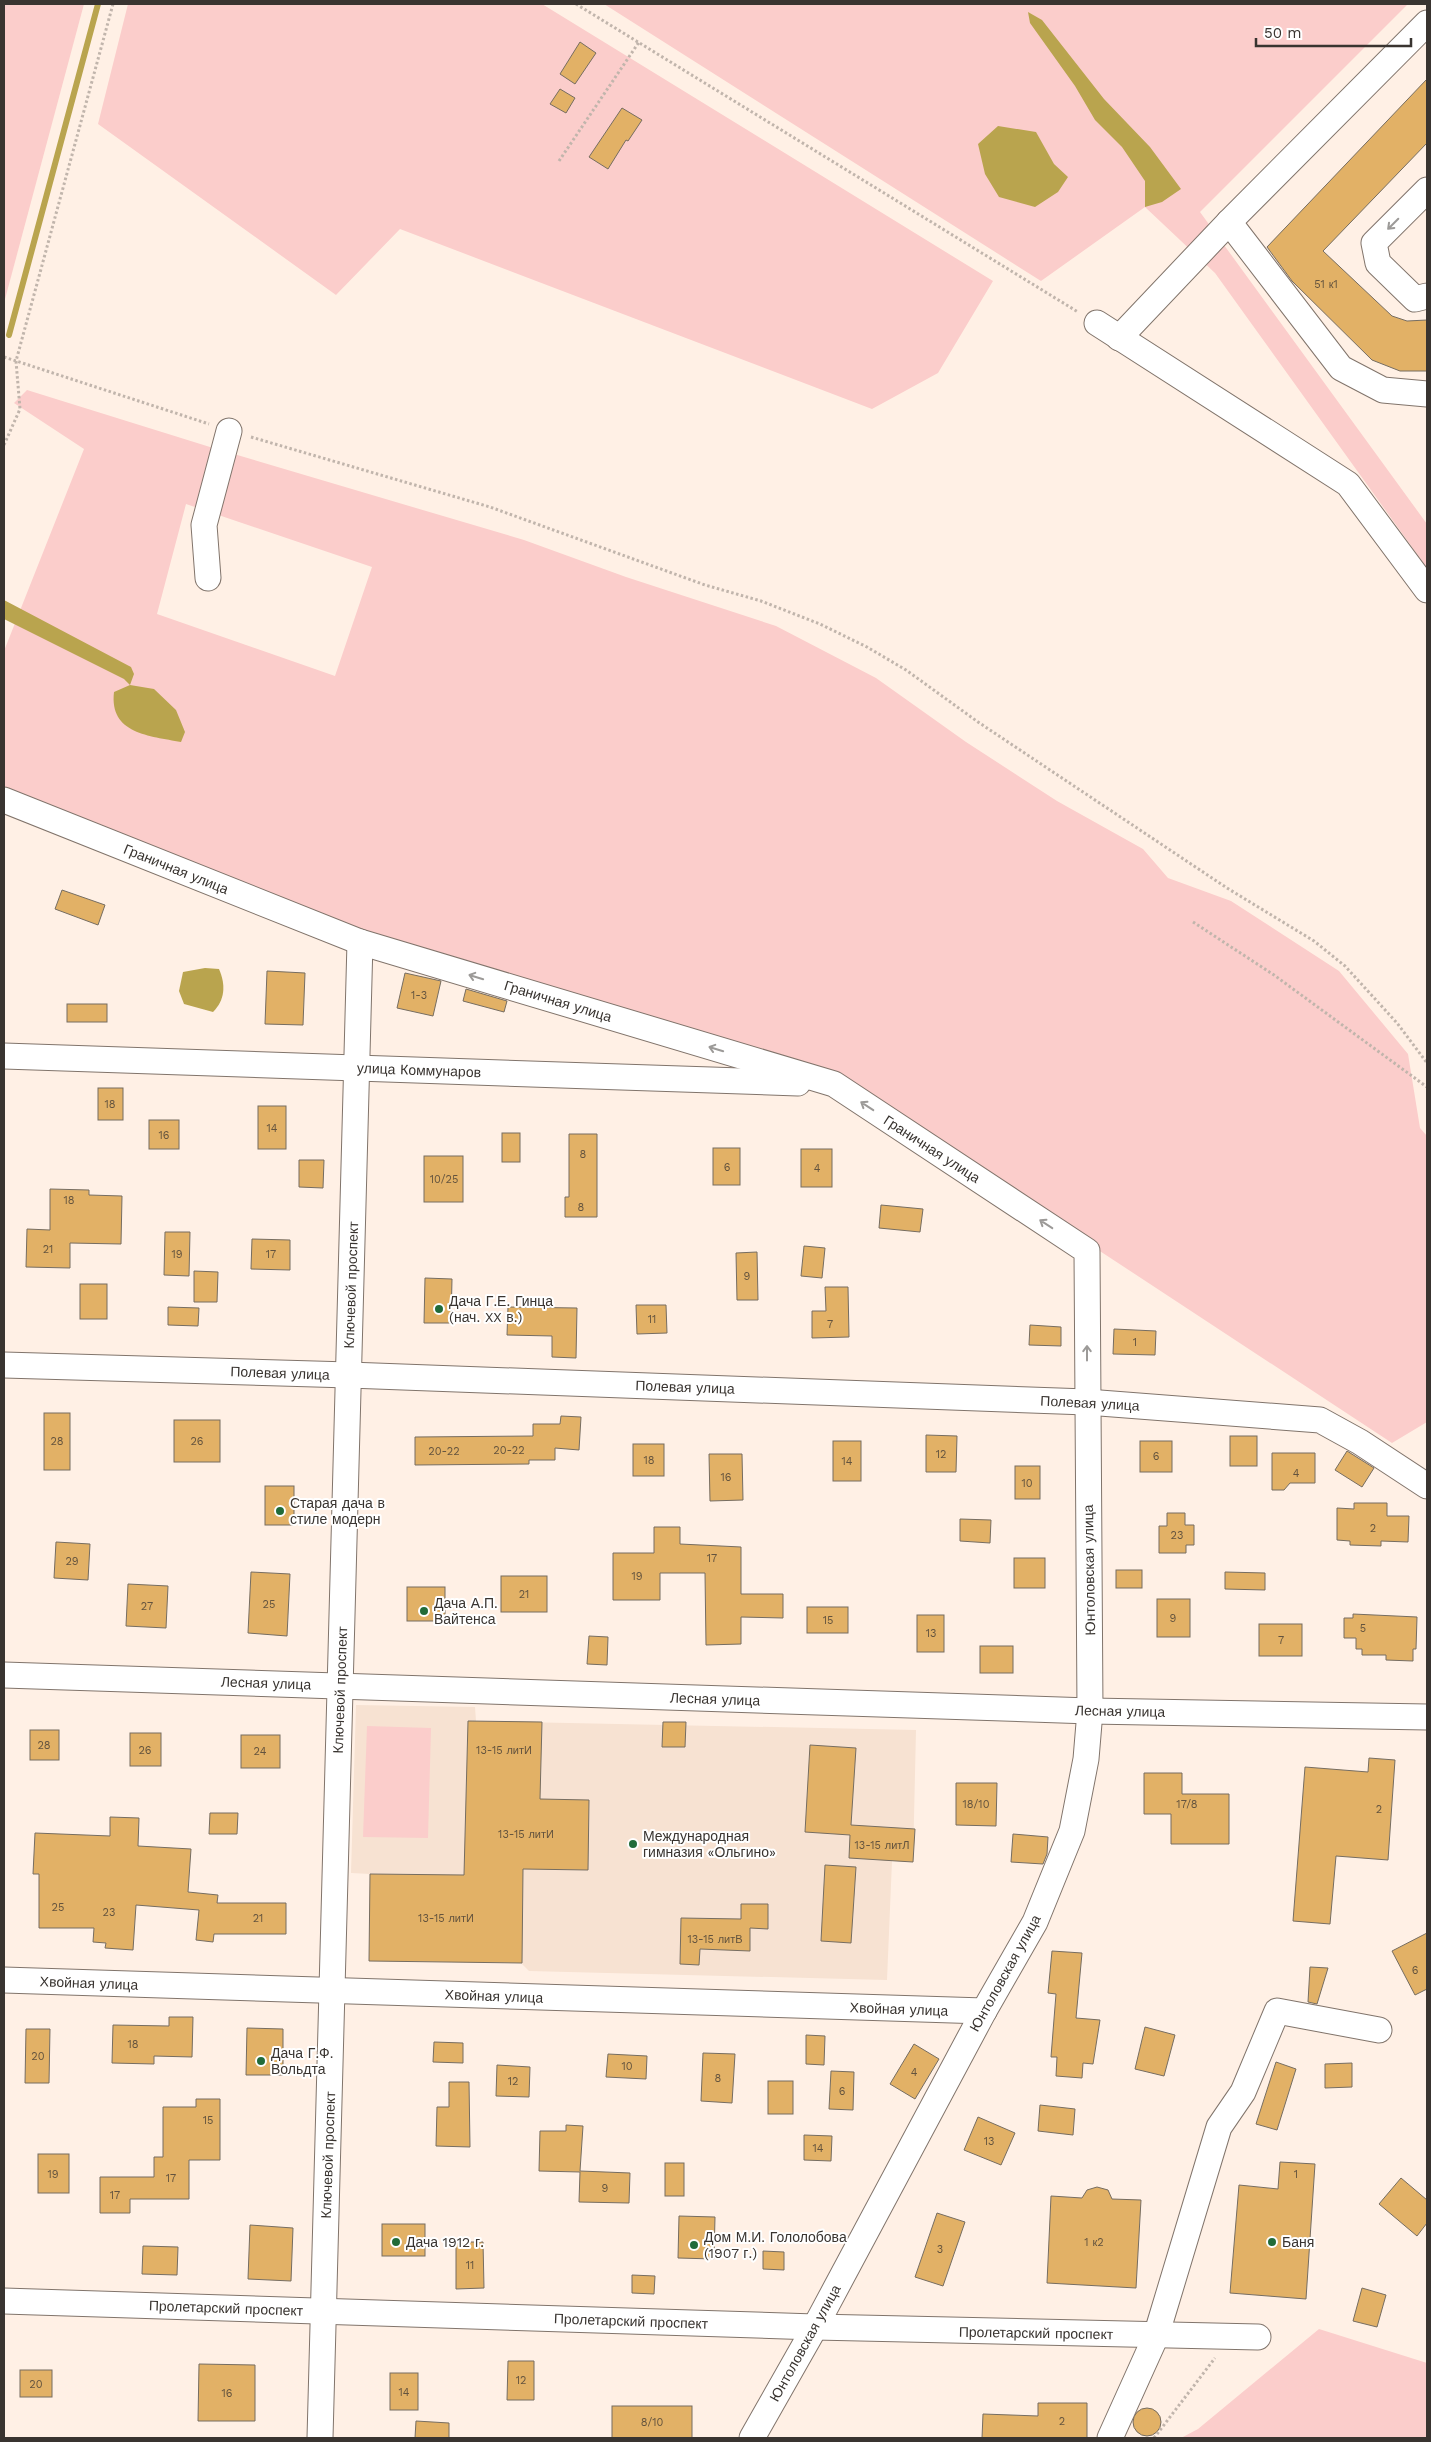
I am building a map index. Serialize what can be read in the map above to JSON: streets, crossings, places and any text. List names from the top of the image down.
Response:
{
  "streets": {
    "street": [
      "Граничная улица",
      "улица Коммунаров",
      "Ключевой проспект",
      "Полевая улица",
      "Юнтоловская улица",
      "Лесная улица",
      "Хвойная улица",
      "Пролетарский проспект"
    ]
  },
  "crossings": [
    ["Граничная улица", "улица Коммунаров"],
    ["Граничная улица", "Ключевой проспект"],
    ["Граничная улица", "Юнтоловская улица"],
    ["улица Коммунаров", "Ключевой проспект"],
    ["Ключевой проспект", "Полевая улица"],
    ["Ключевой проспект", "Лесная улица"],
    ["Ключевой проспект", "Хвойная улица"],
    ["Ключевой проспект", "Пролетарский проспект"],
    ["Полевая улица", "Юнтоловская улица"],
    ["Юнтоловская улица", "Лесная улица"],
    ["Юнтоловская улица", "Хвойная улица"],
    ["Юнтоловская улица", "Пролетарский проспект"]
  ],
  "one_way": ["Граничная улица"],
  "places": [
    "Дача Г.Е. Гинца (нач. XX в.)",
    "Старая дача в стиле модерн",
    "Дача А.П. Вайтенса",
    "Международная гимназия «Ольгино»",
    "Дача Г.Ф. Вольдта",
    "Дача 1912 г.",
    "Баня",
    "Дом М.И. Гололобова (1907 г.)"
  ],
  "house_numbers": [
    "51 к1",
    "1-3",
    "18",
    "14",
    "16",
    "8",
    "6",
    "4",
    "10/25",
    "18",
    "8",
    "21",
    "19",
    "17",
    "9",
    "11",
    "7",
    "1",
    "28",
    "26",
    "20-22",
    "20-22",
    "12",
    "6",
    "18",
    "14",
    "4",
    "16",
    "10",
    "2",
    "23",
    "17",
    "29",
    "19",
    "21",
    "25",
    "27",
    "9",
    "15",
    "5",
    "13",
    "7",
    "28",
    "26",
    "13-15 литИ",
    "24",
    "18/10",
    "17/8",
    "2",
    "13-15 литИ",
    "13-15 литЛ",
    "25",
    "23",
    "21",
    "13-15 литИ",
    "13-15 литВ",
    "6",
    "18",
    "20",
    "10",
    "4",
    "8",
    "12",
    "6",
    "15",
    "13",
    "14",
    "19",
    "1",
    "17",
    "9",
    "17",
    "1 к2",
    "3",
    "11",
    "12",
    "20",
    "14",
    "16",
    "2",
    "8/10"
  ],
  "scale_bar": "50 m"
}
